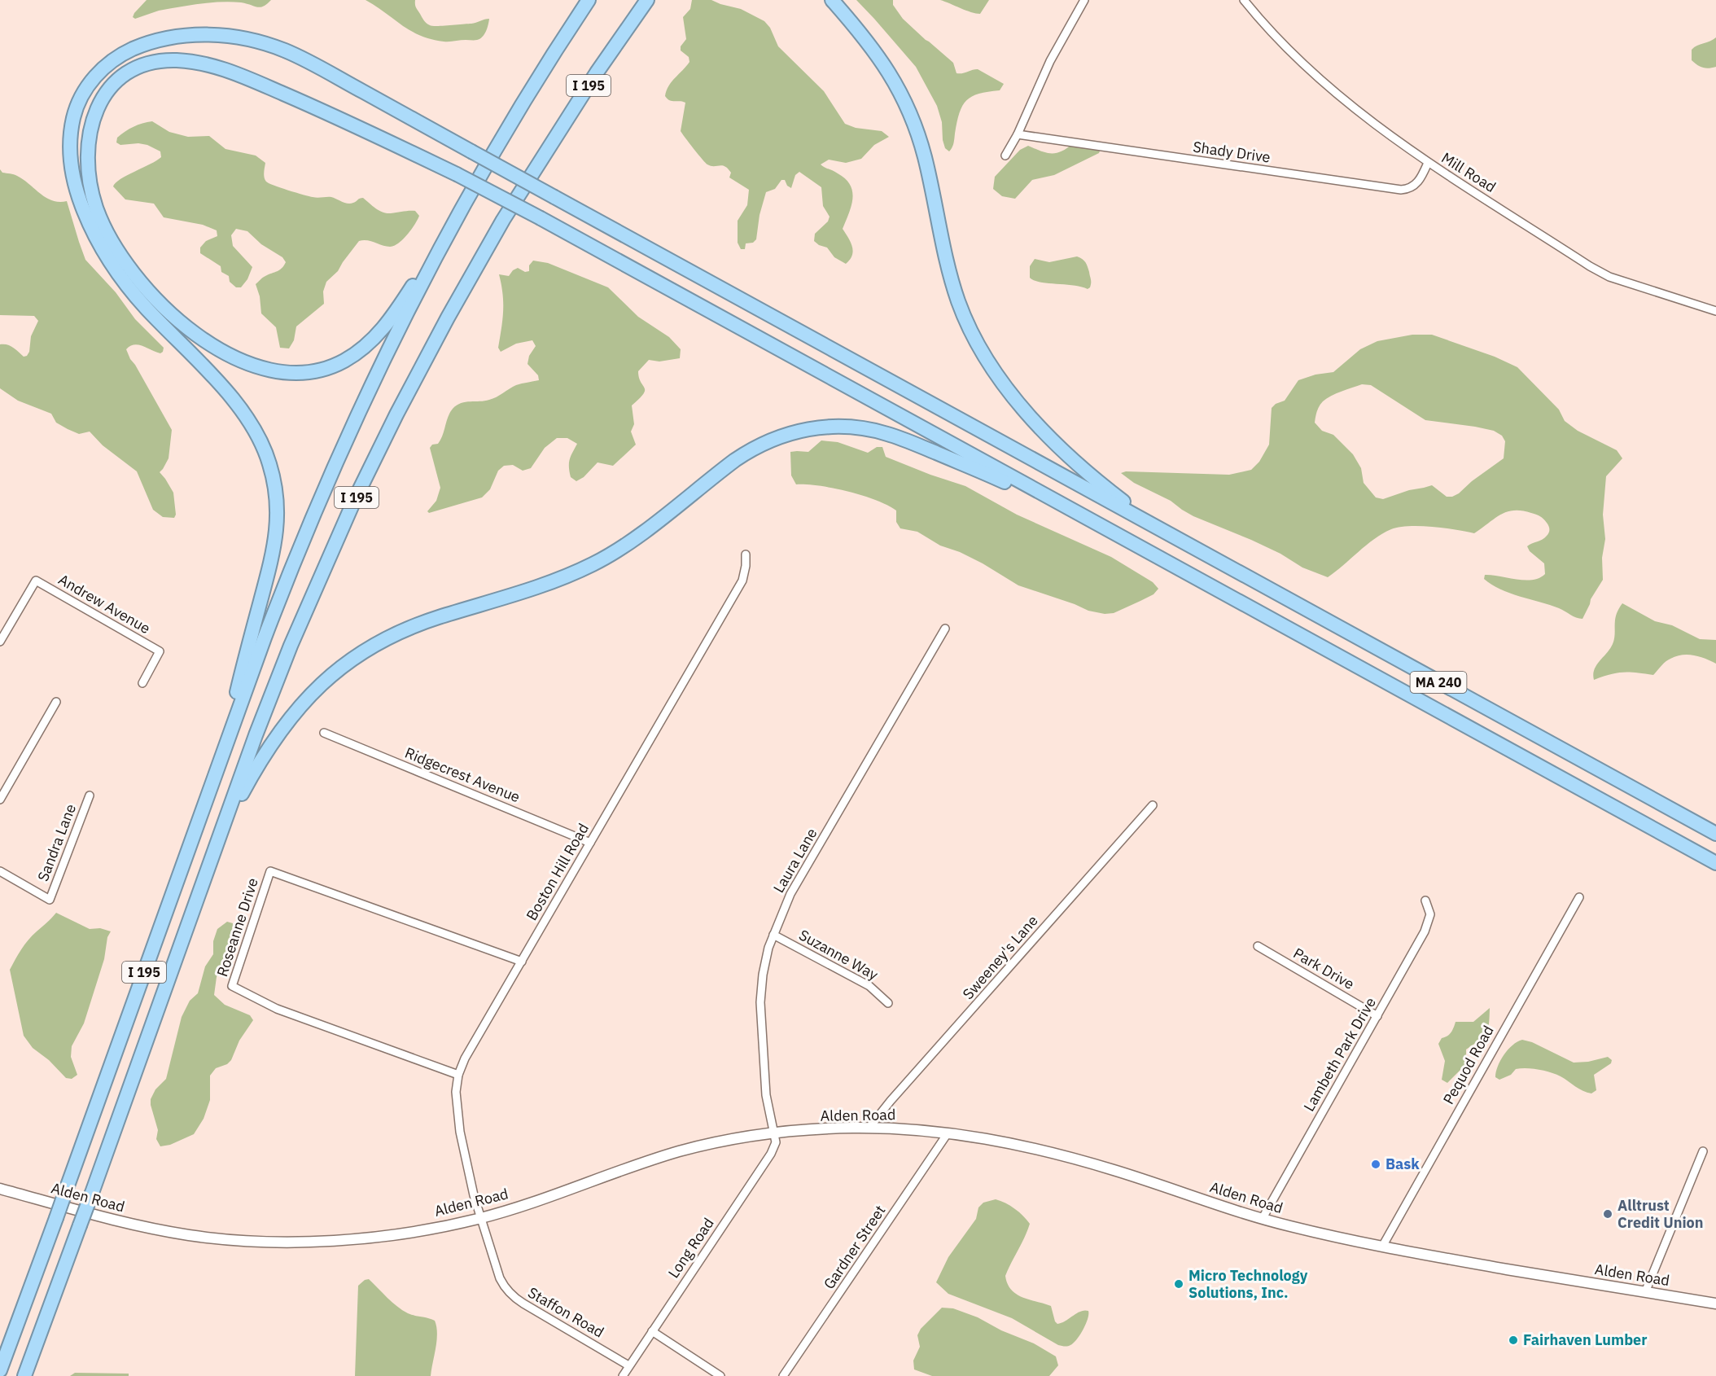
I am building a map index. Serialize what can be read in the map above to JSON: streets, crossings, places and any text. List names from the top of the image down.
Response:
{
  "streets": {
    "highway": ["I 195", "MA 240"],
    "main road": ["Alden Road"],
    "street": [
      "Shady Drive",
      "Mill Road",
      "Andrew Avenue",
      "Ridgecrest Avenue",
      "Sandra Lane",
      "Laura Lane",
      "Boston Hill Road",
      "Roseanne Drive",
      "Suzanne Way",
      "Sweeney's Lane",
      "Park Drive",
      "Lambeth Park Drive",
      "Pequod Road",
      "Gardner Street",
      "Long Road",
      "Staffon Road"
    ]
  },
  "crossings": [
    ["Shady Drive", "Mill Road"],
    ["Ridgecrest Avenue", "Boston Hill Road"],
    ["Laura Lane", "Suzanne Way"],
    ["Laura Lane", "Alden Road"],
    ["Laura Lane", "Long Road"],
    ["Boston Hill Road", "Roseanne Drive"],
    ["Boston Hill Road", "Alden Road"],
    ["Boston Hill Road", "Staffon Road"],
    ["Sweeney's Lane", "Alden Road"],
    ["Park Drive", "Lambeth Park Drive"],
    ["Lambeth Park Drive", "Alden Road"],
    ["Pequod Road", "Alden Road"],
    ["Alden Road", "Gardner Street"],
    ["Alden Road", "Long Road"],
    ["Alden Road", "Staffon Road"],
    ["Long Road", "Staffon Road"]
  ],
  "places": [
    "Bask",
    "Alltrust Credit Union",
    "Micro Technology Solutions, Inc.",
    "Fairhaven Lumber"
  ]
}
